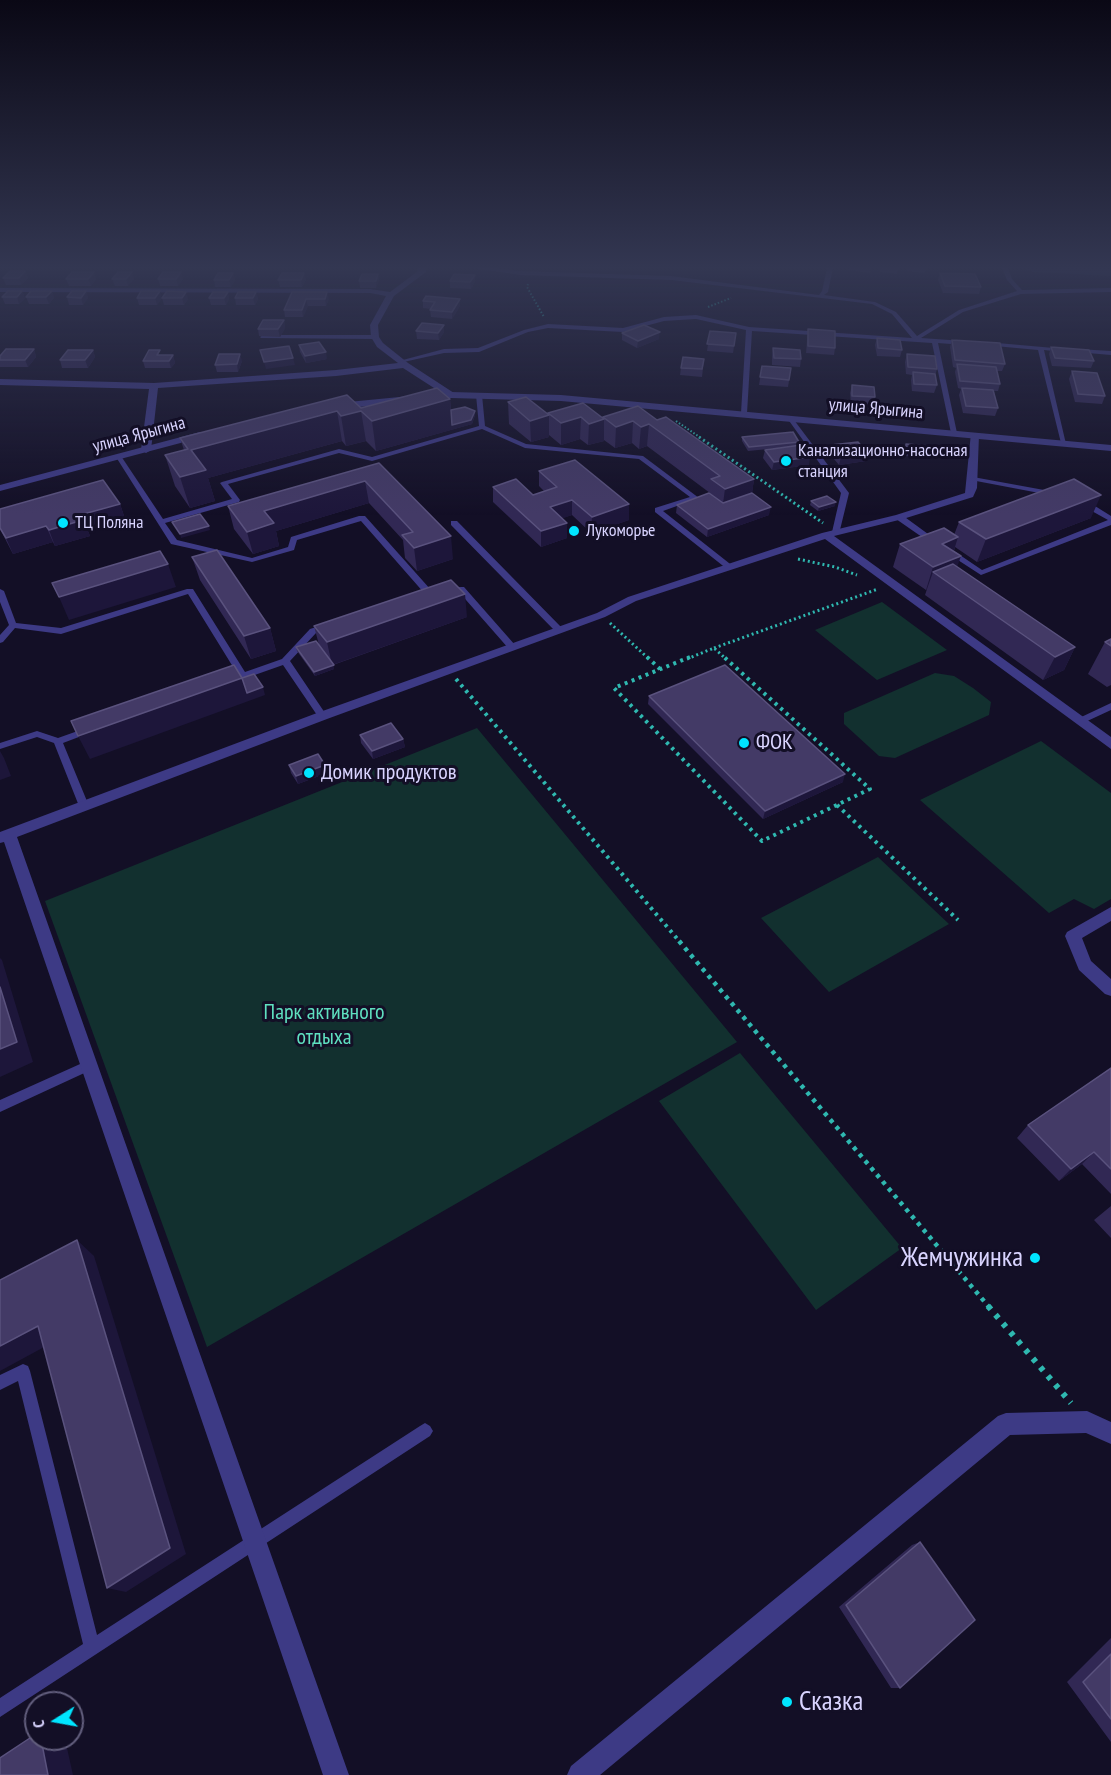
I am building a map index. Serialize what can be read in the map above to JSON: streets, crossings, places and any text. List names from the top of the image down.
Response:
{
  "streets": {
    "street": ["улица Ярыгина"]
  },
  "parks": ["Парк активного отдыха"],
  "places": [
    "Канализационно-насосная станция",
    "ТЦ Поляна",
    "Лукоморье",
    "ФОК",
    "Домик продуктов",
    "Жемчужинка",
    "Сказка"
  ],
  "north": "left"
}
